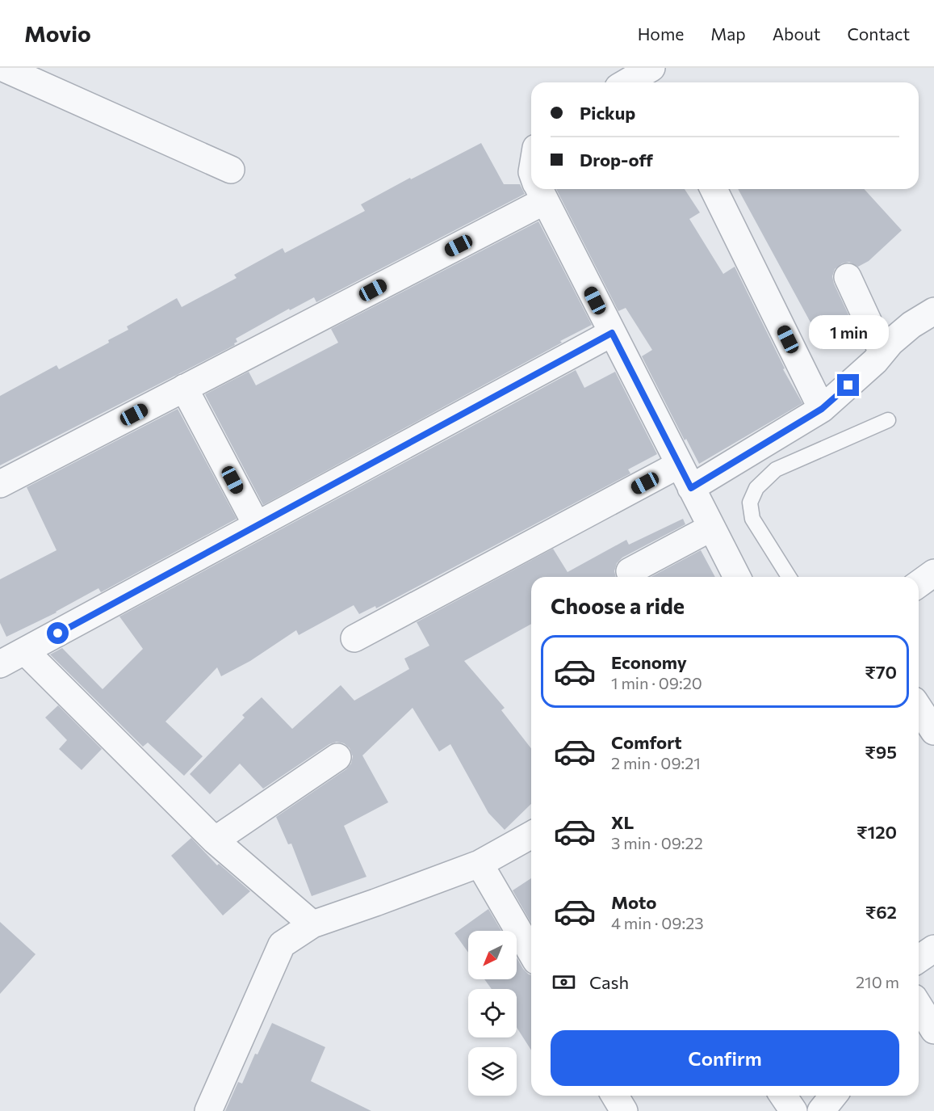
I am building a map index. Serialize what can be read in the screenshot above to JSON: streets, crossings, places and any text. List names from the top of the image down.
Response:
{
  "north": "bottom left",
  "page": {
    "header": "Movio",
    "nav": [
      "Home",
      "Map",
      "About",
      "Contact"
    ],
    "banner": ["Pickup", "Drop-off"],
    "bubble": "1 min",
    "heading": "Choose a ride",
    "list": [
      {
        "name": "Economy",
        "note": "1 min · 09:20",
        "value": "₹70"
      },
      {
        "name": "Comfort",
        "note": "2 min · 09:21",
        "value": "₹95"
      },
      {
        "name": "XL",
        "note": "3 min · 09:22",
        "value": "₹120"
      },
      {
        "name": "Moto",
        "note": "4 min · 09:23",
        "value": "₹62"
      }
    ],
    "pay": ["Cash", "210 m"],
    "buttons": "Confirm"
  }
}
